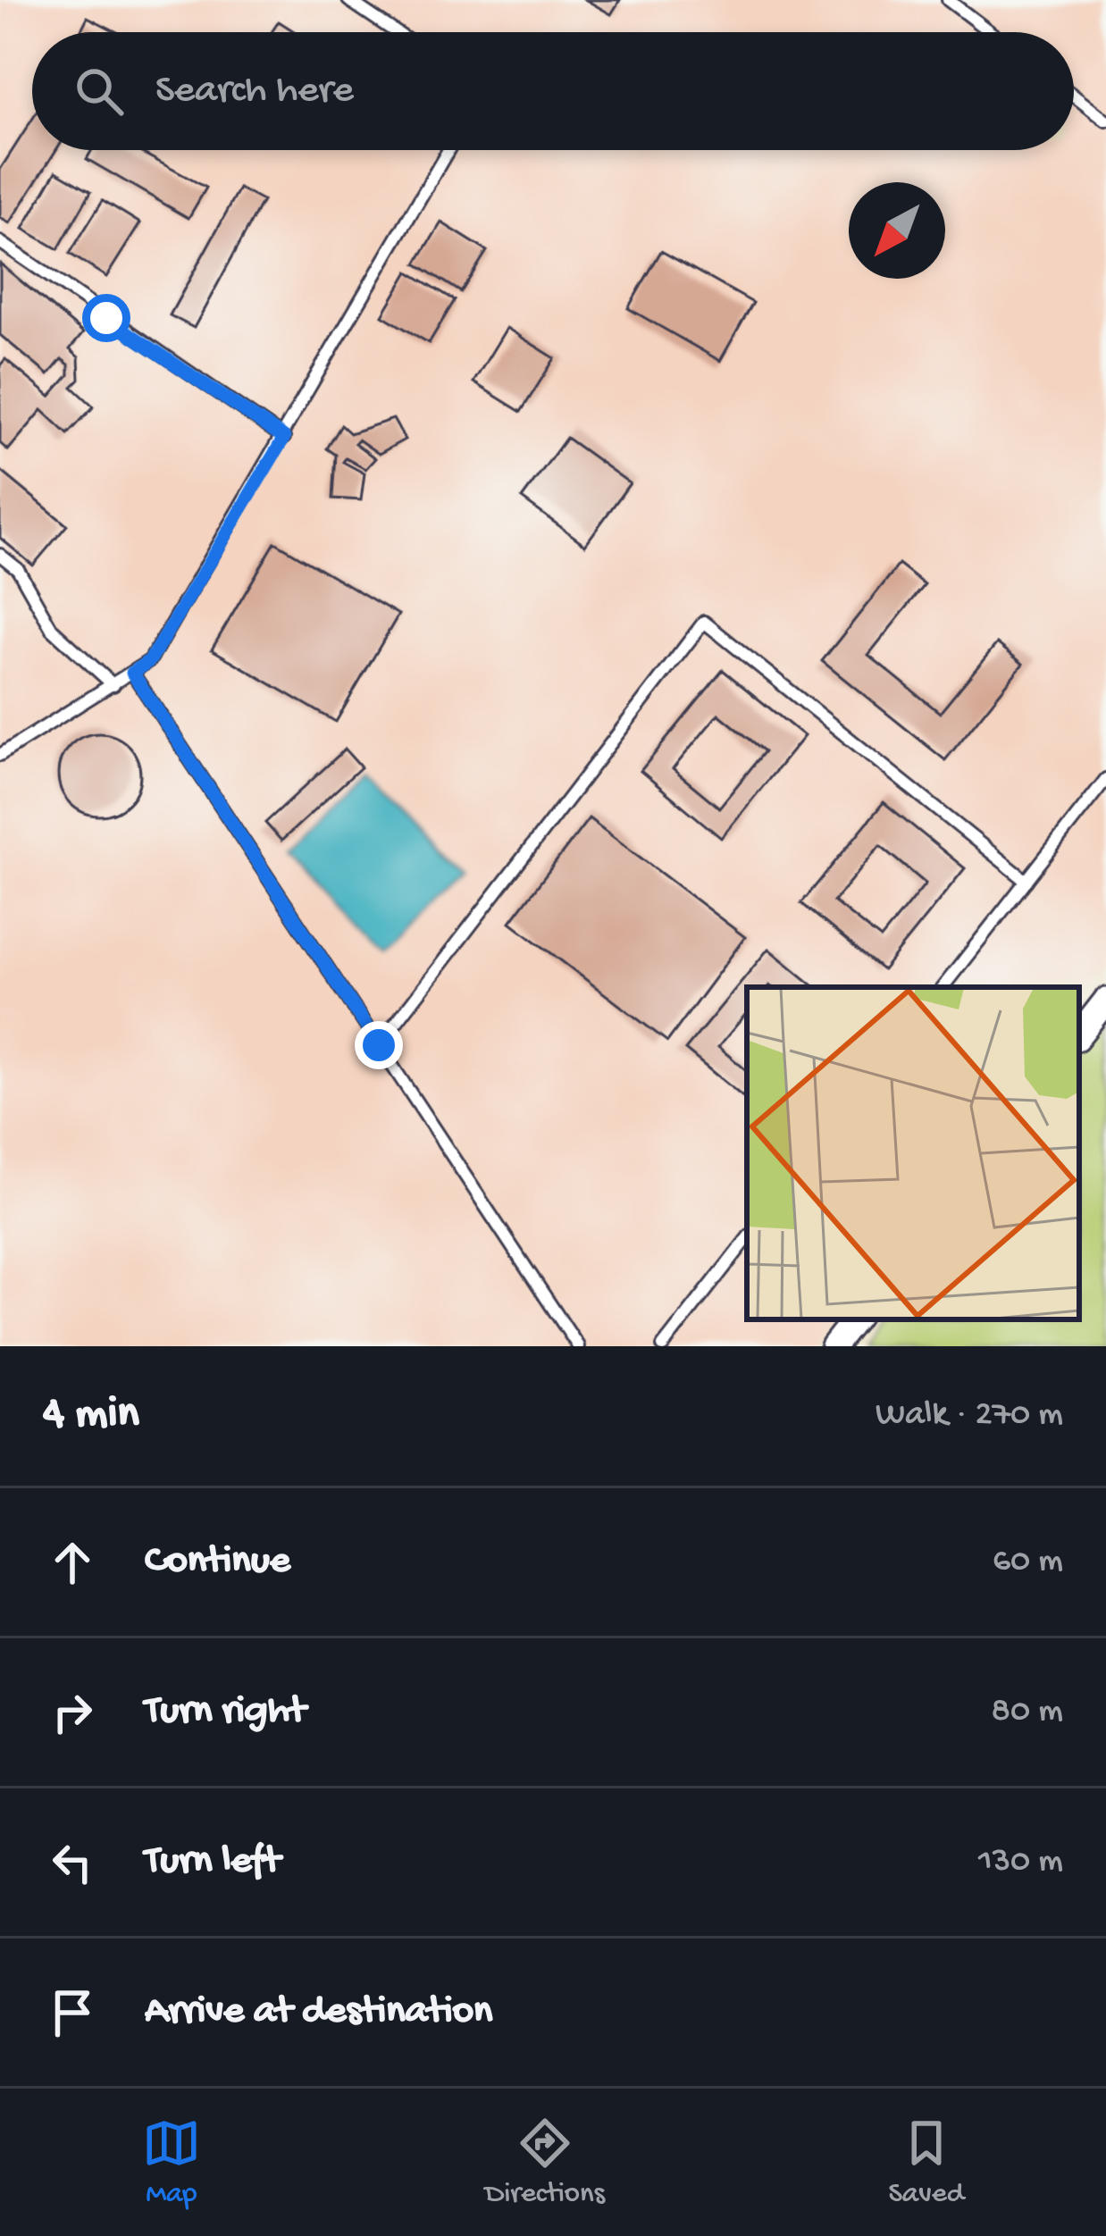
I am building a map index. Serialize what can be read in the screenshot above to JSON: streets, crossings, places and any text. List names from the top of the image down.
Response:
{
  "north": "bottom left",
  "page": {
    "search": "Search here",
    "heading": ["4 min", "Walk · 270 m"],
    "list": [
      ["Continue", "60 m"],
      ["Turn right", "80 m"],
      ["Turn left", "130 m"],
      "Arrive at destination"
    ],
    "nav": ["Map", "Directions", "Saved"]
  }
}
